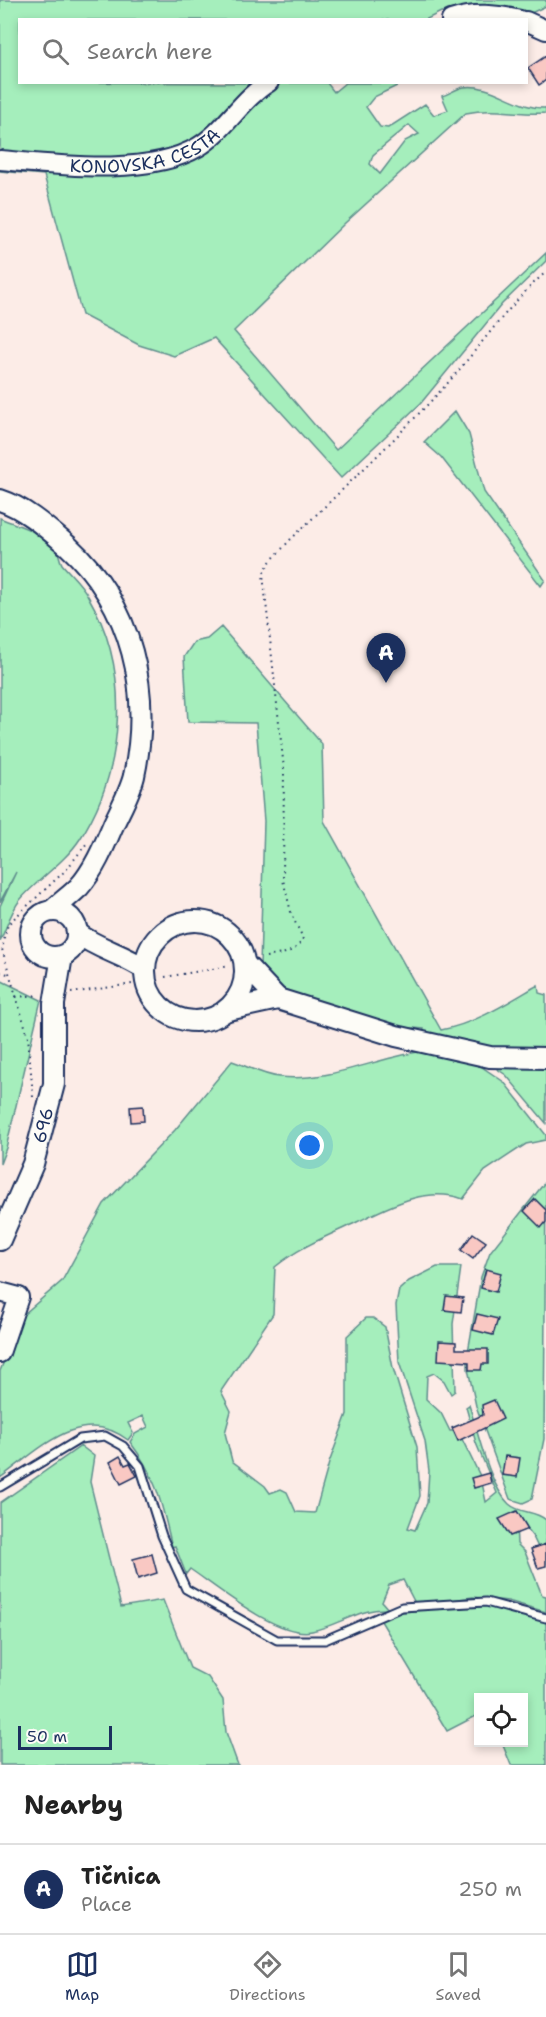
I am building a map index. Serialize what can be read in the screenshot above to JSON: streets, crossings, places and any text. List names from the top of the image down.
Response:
{
  "streets": {
    "main road": ["696"],
    "street": ["KONOVSKA CESTA"]
  },
  "scale_bar": "50 m",
  "page": {
    "search": "Search here",
    "pins": "A",
    "scale": "50 m",
    "heading": "Nearby",
    "list": [
      {
        "mark": "A",
        "name": "Tičnica",
        "note": "Place",
        "value": "250 m"
      }
    ],
    "nav": ["Map", "Directions", "Saved"]
  }
}
